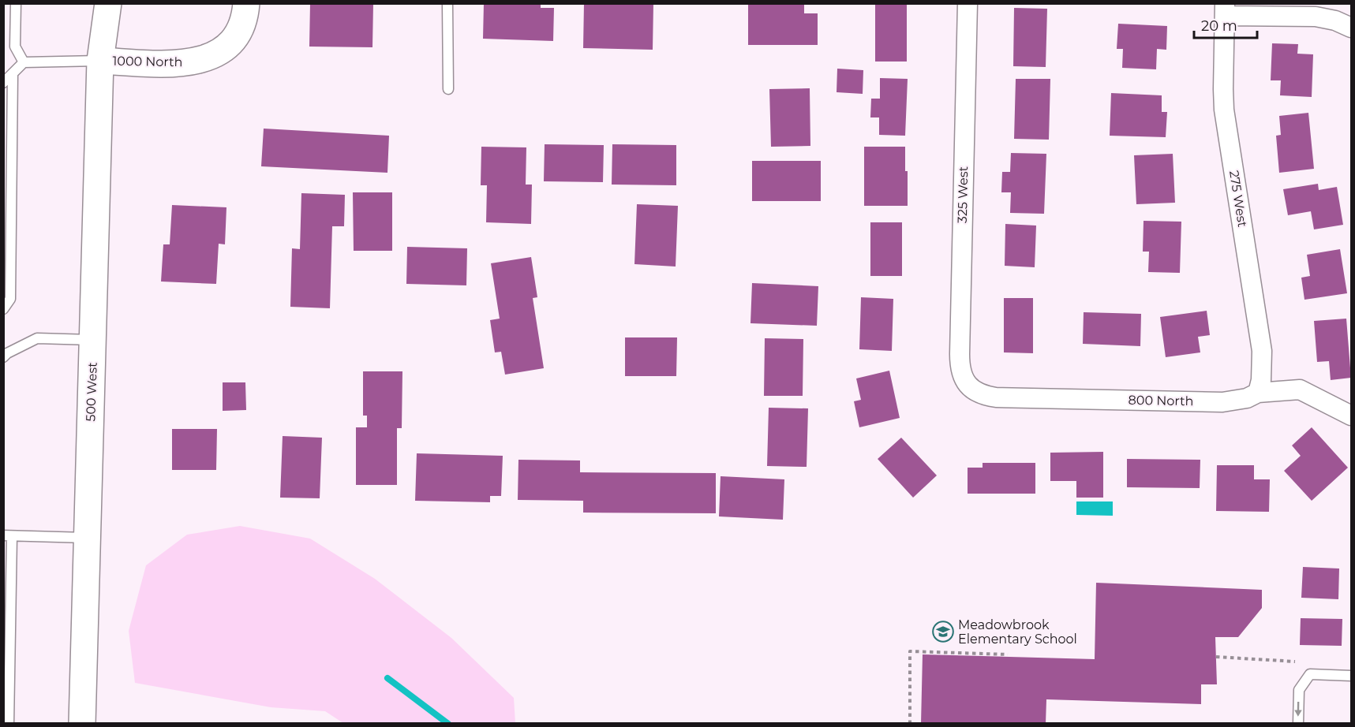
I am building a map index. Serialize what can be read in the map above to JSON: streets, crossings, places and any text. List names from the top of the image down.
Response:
{
  "streets": {
    "main road": ["1000 North", "500 West"],
    "street": ["325 West", "275 West", "800 North"]
  },
  "crossings": [
    ["1000 North", "500 West"],
    ["325 West", "800 North"],
    ["275 West", "800 North"]
  ],
  "places": {
    "school or university": ["Meadowbrook Elementary School"]
  },
  "scale_bar": "20 m"
}
